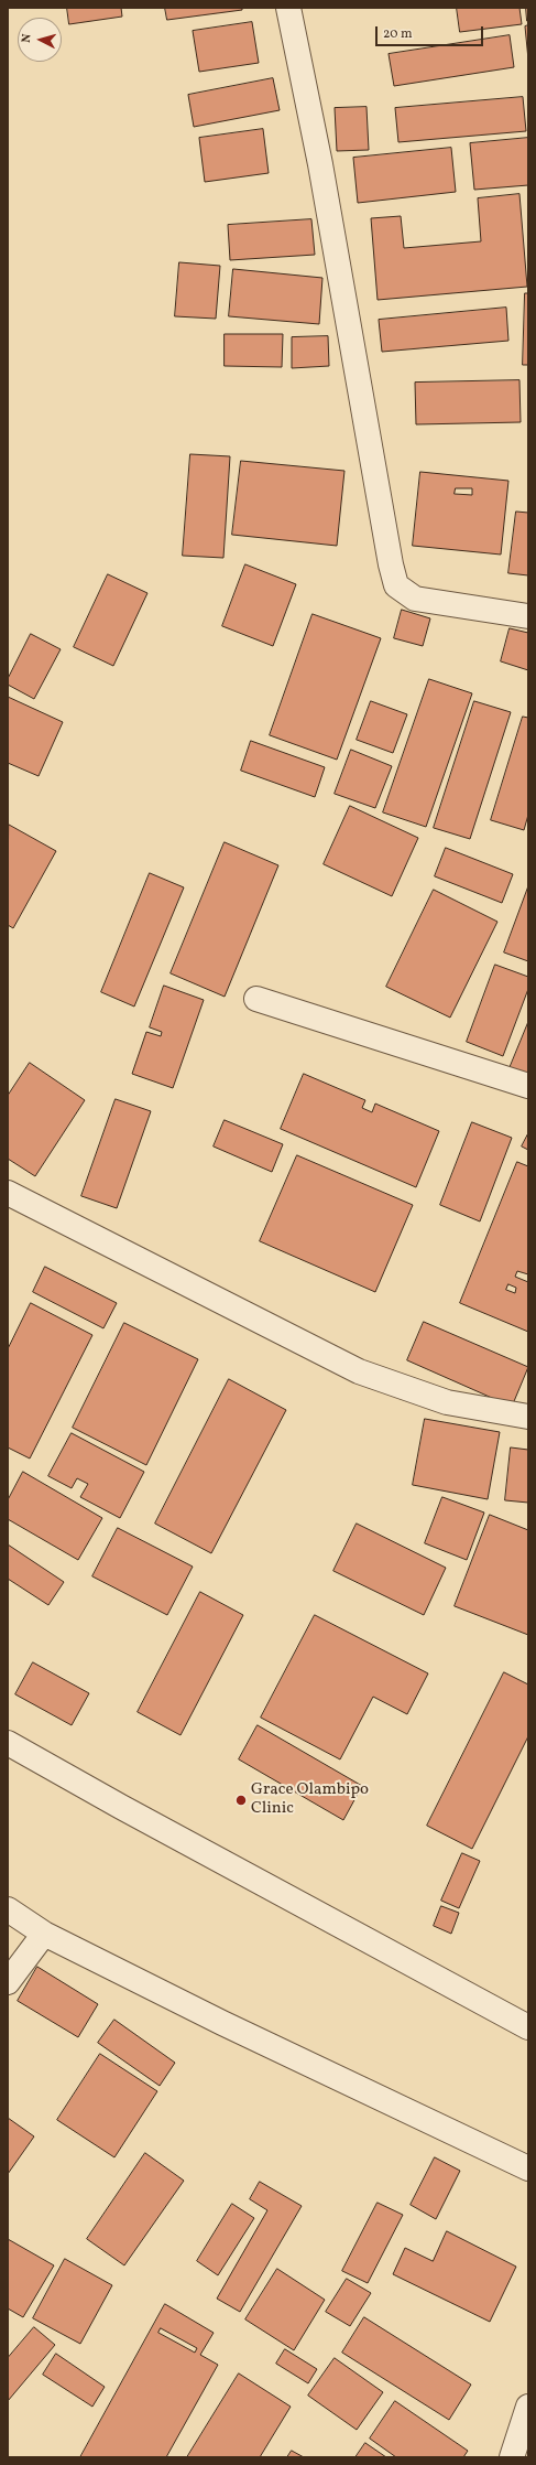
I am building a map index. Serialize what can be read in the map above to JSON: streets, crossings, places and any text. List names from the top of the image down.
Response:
{
  "places": ["Grace Olambipo Clinic"],
  "scale_bar": "20 m",
  "north": "left"
}
